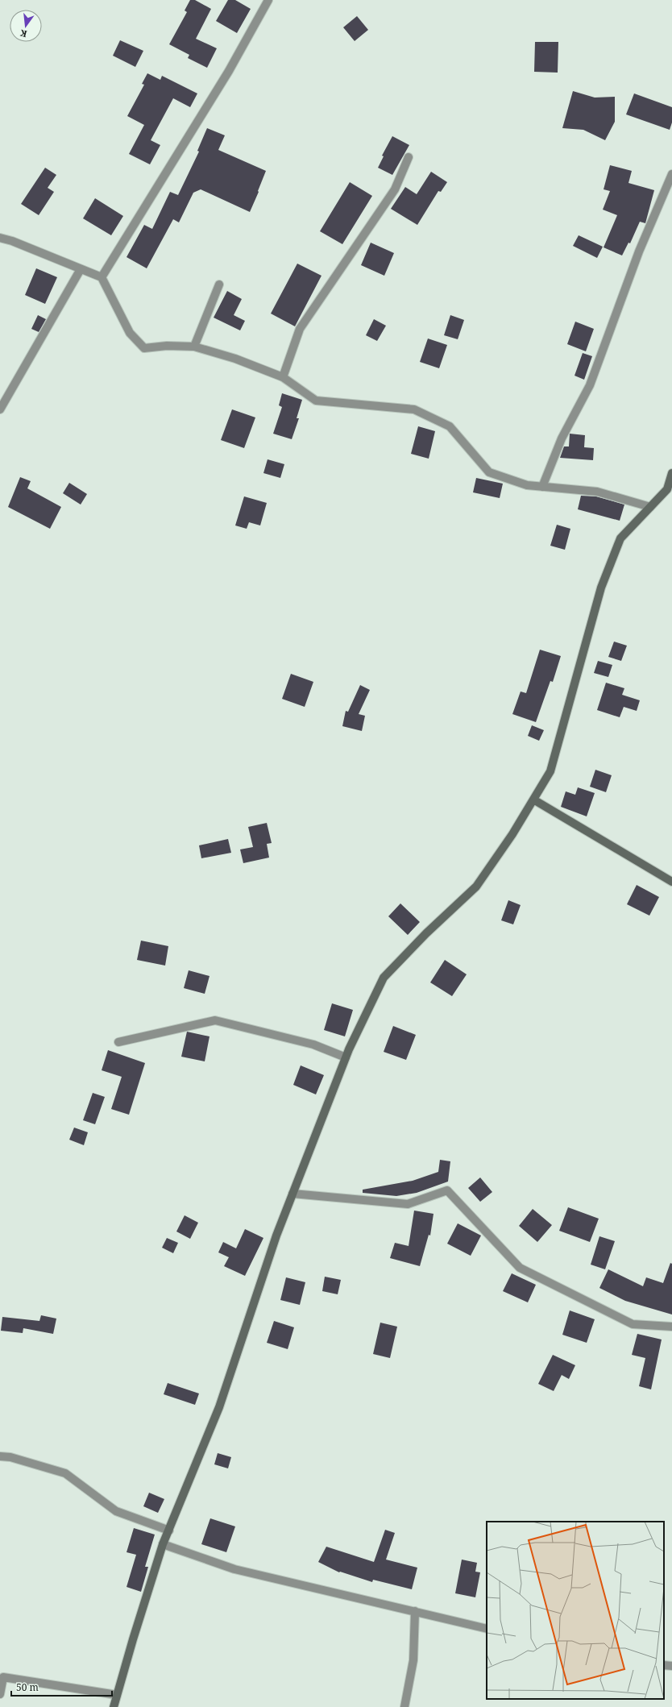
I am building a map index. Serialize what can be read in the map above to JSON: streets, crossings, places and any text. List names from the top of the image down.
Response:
{
  "scale_bar": "50 m",
  "north": "bottom"
}
